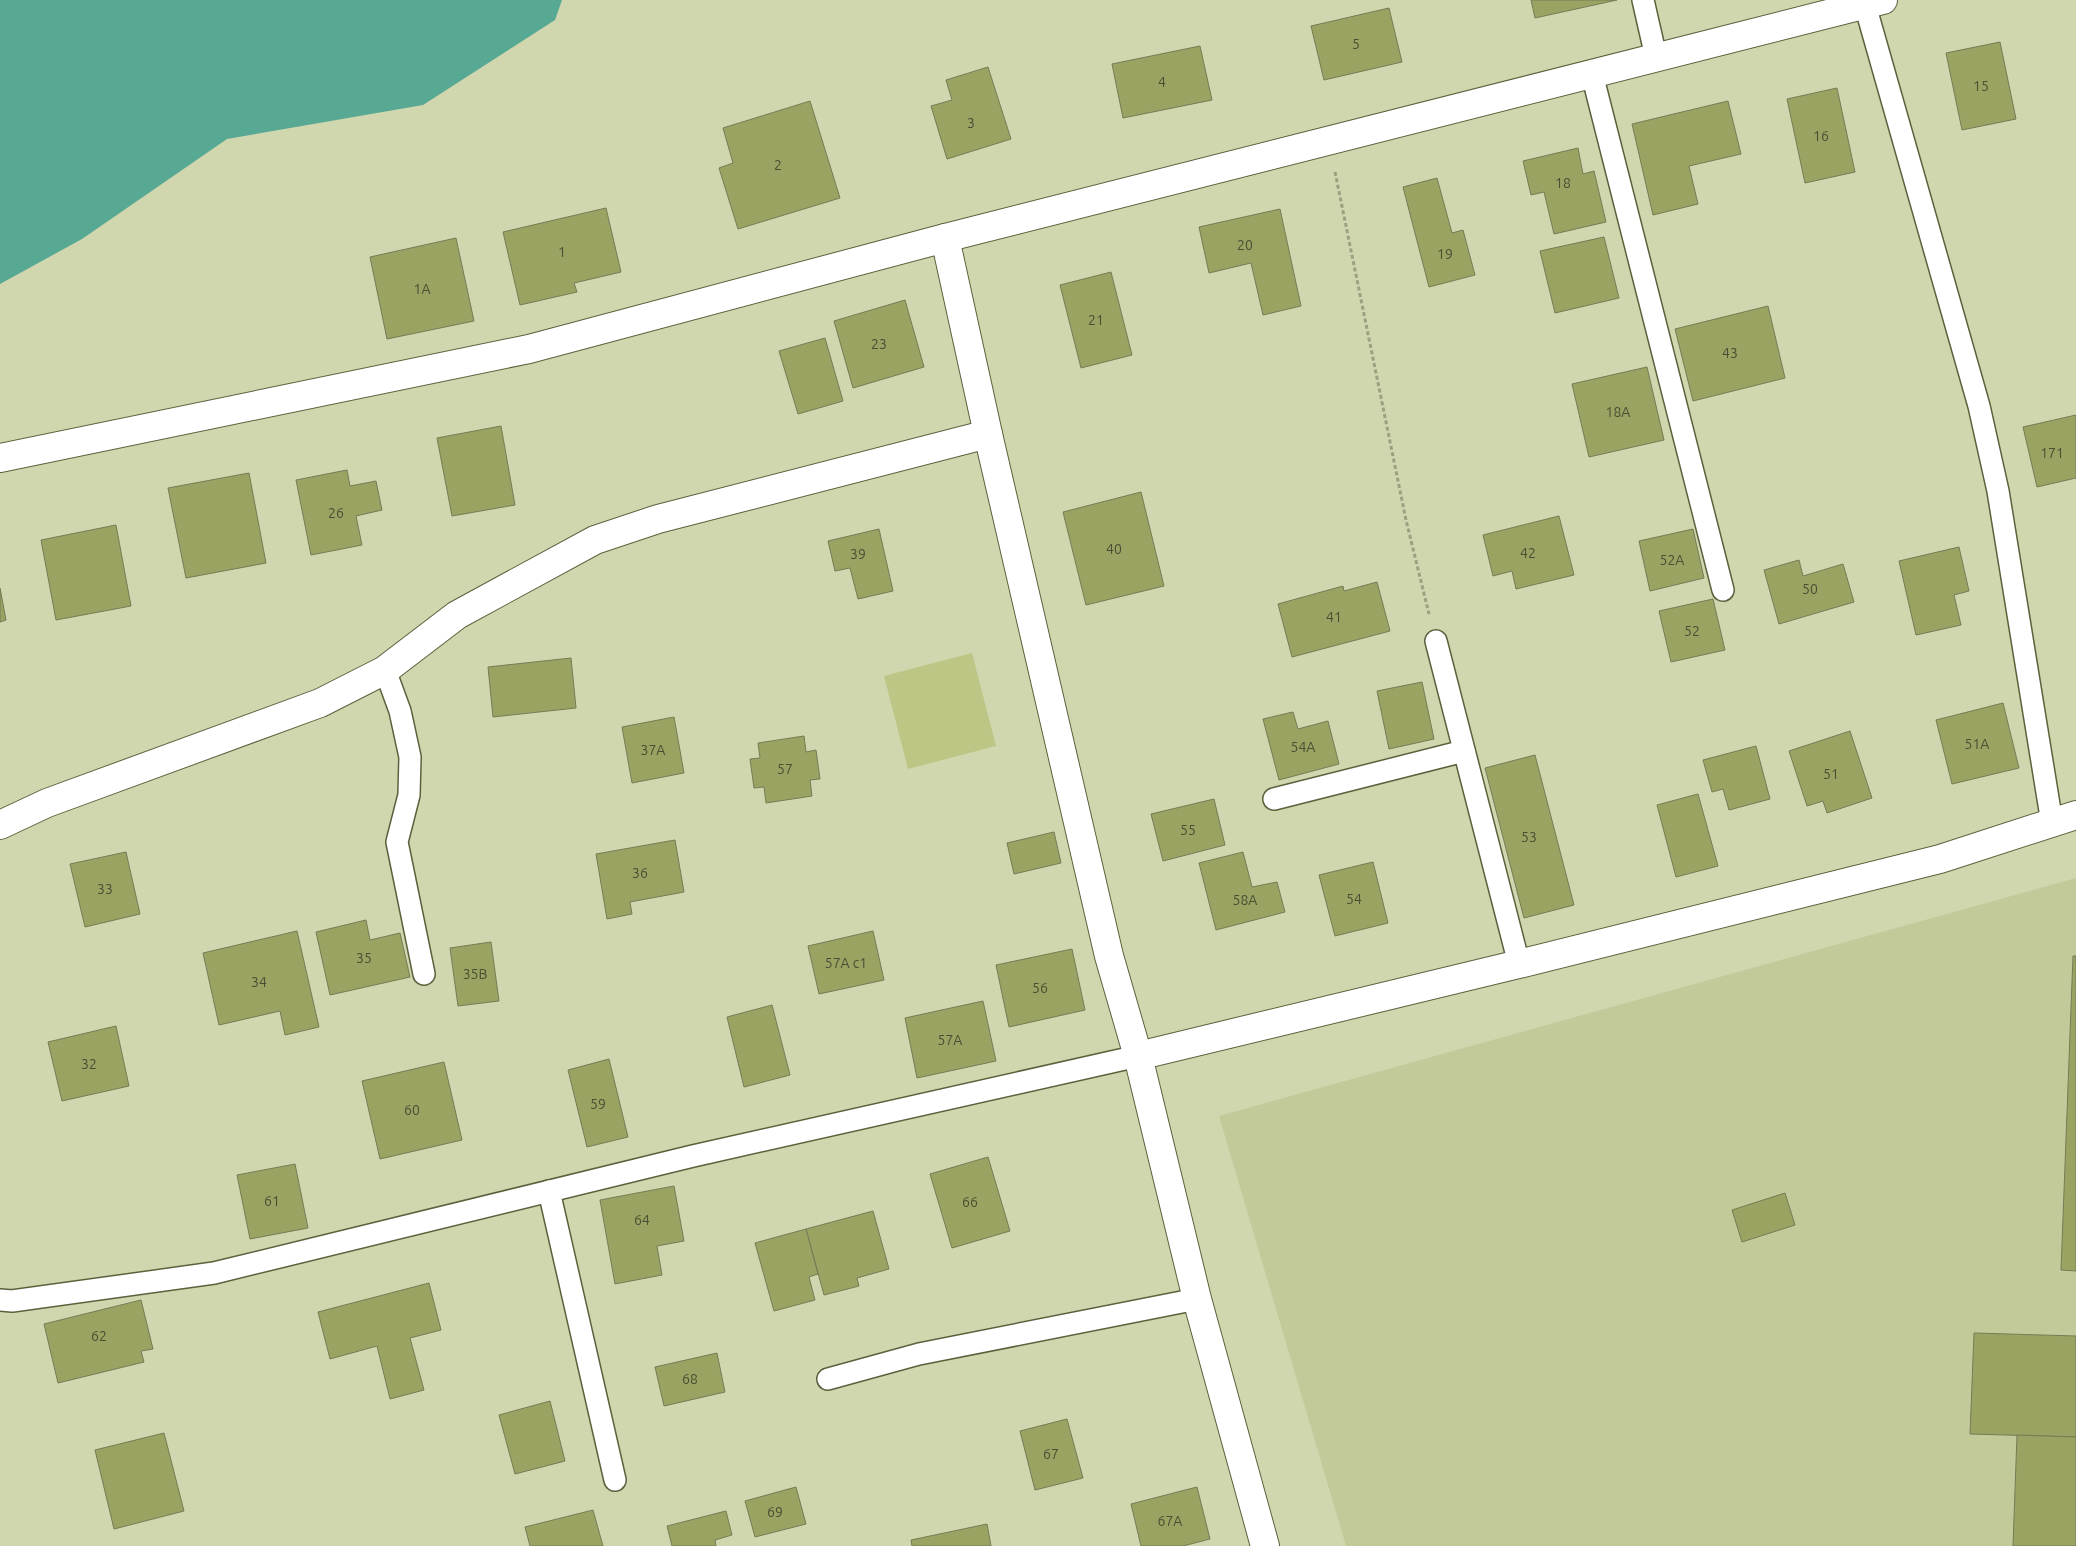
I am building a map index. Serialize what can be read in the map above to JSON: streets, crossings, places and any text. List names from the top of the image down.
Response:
{
  "house_numbers": [
    "5",
    "4",
    "15",
    "3",
    "16",
    "2",
    "18",
    "20",
    "1",
    "19",
    "1А",
    "21",
    "23",
    "43",
    "18А",
    "171",
    "26",
    "40",
    "42",
    "39",
    "52А",
    "50",
    "41",
    "52",
    "51А",
    "54А",
    "37А",
    "57",
    "51",
    "55",
    "53",
    "36",
    "33",
    "54",
    "58А",
    "35",
    "57А с1",
    "35В",
    "34",
    "56",
    "57А",
    "32",
    "59",
    "60",
    "61",
    "66",
    "64",
    "62",
    "68",
    "67",
    "69",
    "67А"
  ]
}
